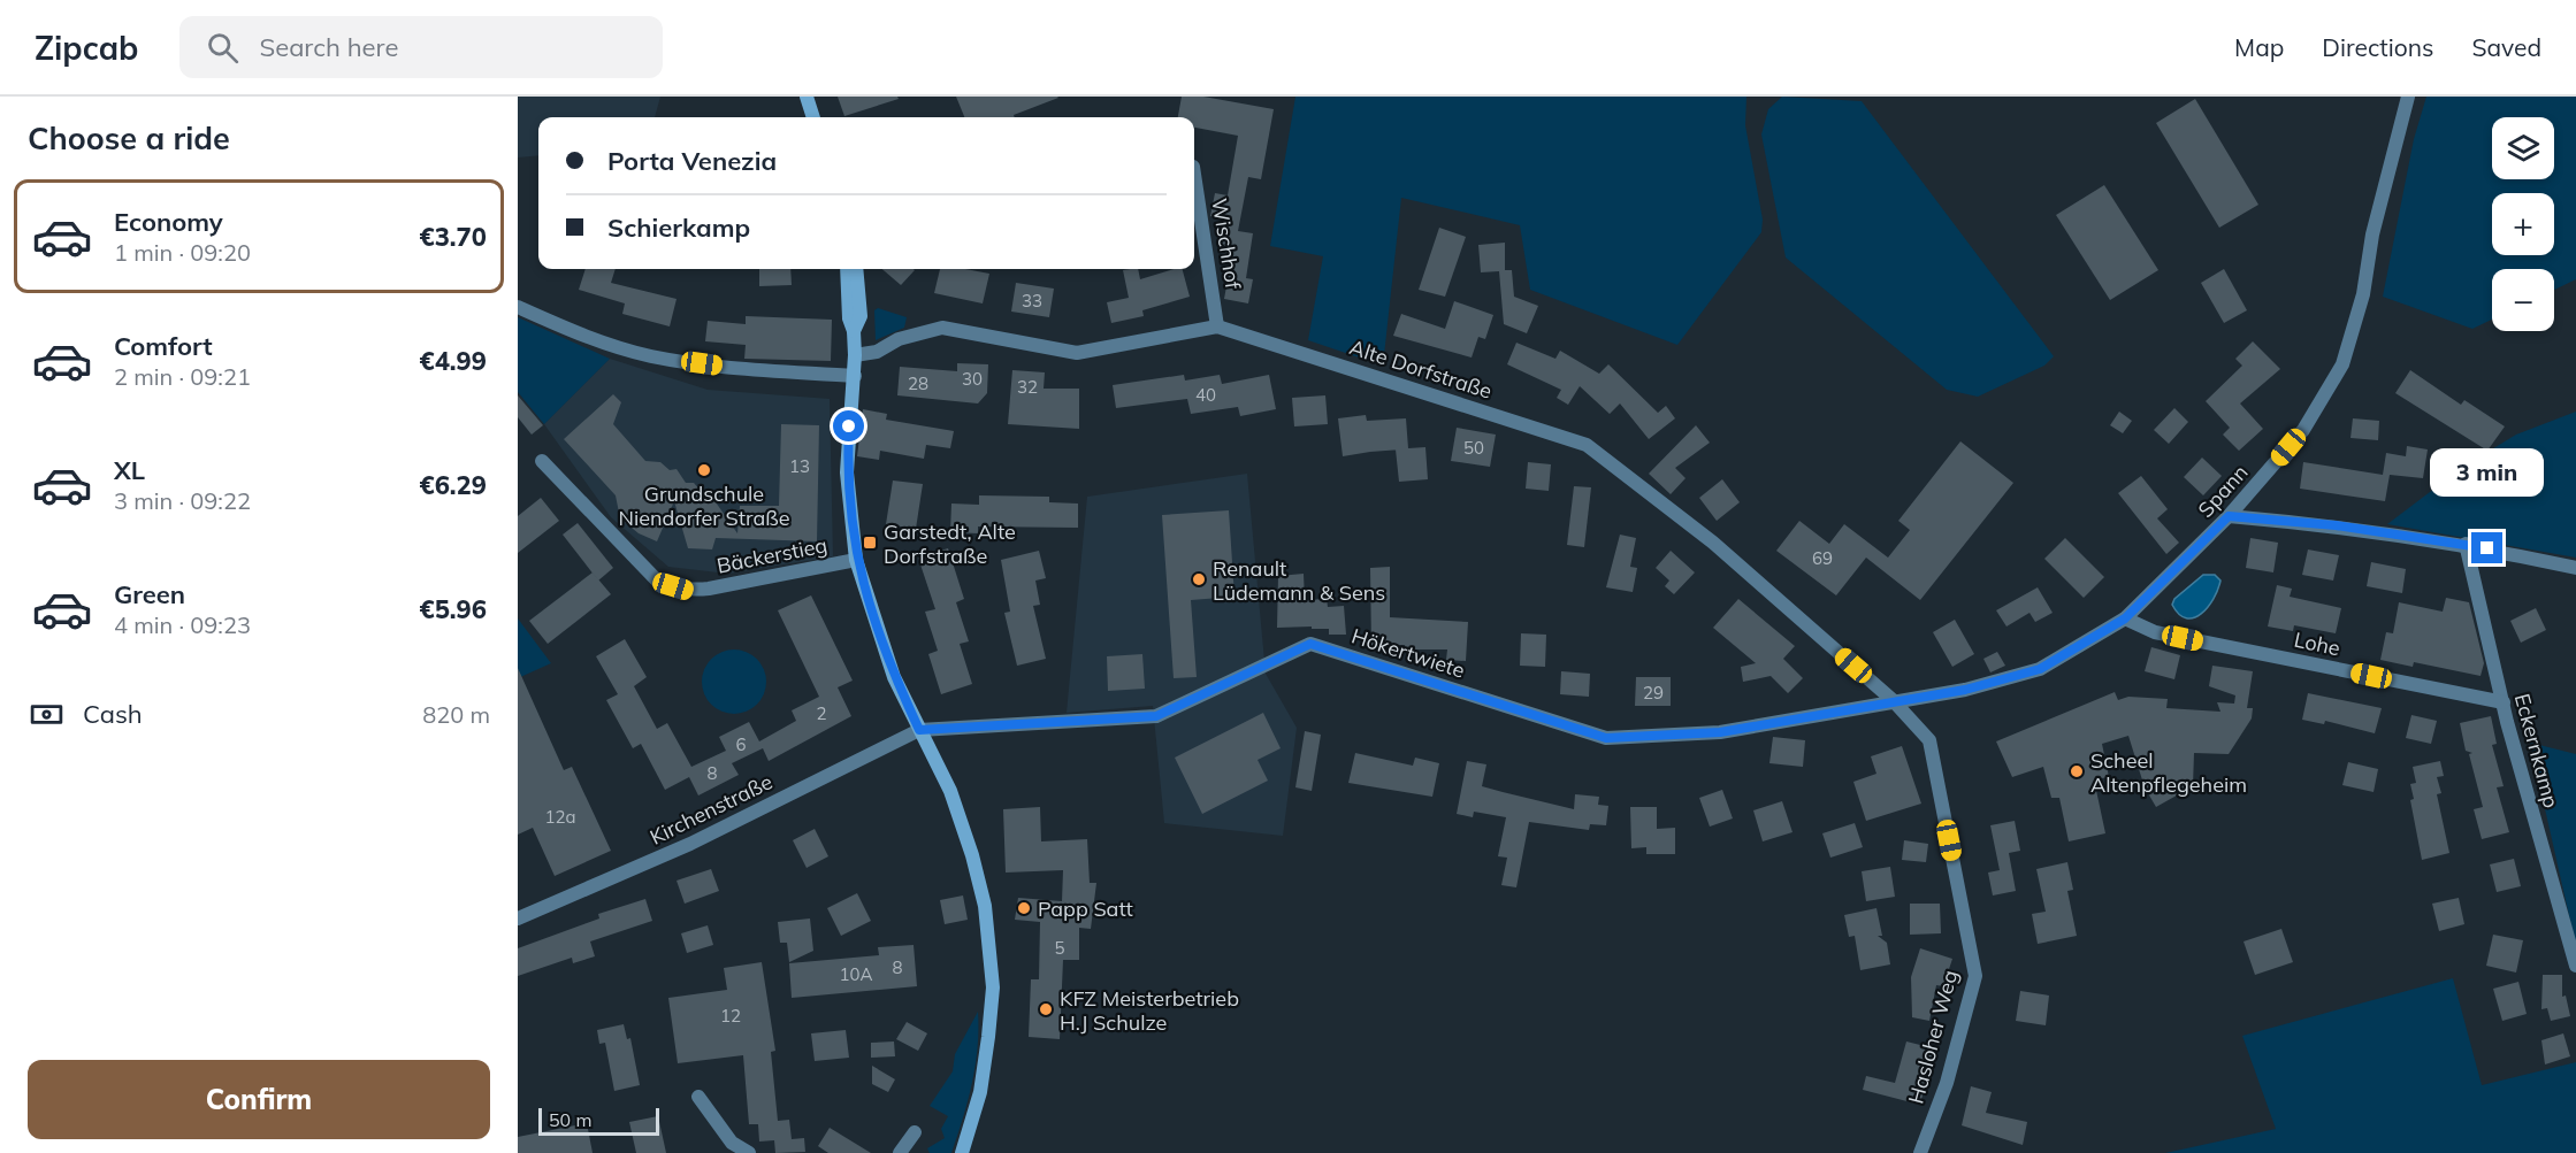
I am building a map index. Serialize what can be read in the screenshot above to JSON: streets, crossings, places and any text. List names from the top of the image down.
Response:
{
  "streets": {
    "street": [
      "Wischhof",
      "Alte Dorfstraße",
      "Spann",
      "Bäckerstieg",
      "Lohe",
      "Hökertwiete",
      "Eckernkamp",
      "Kirchenstraße",
      "Hasloher Weg"
    ]
  },
  "crossings": [
    ["Wischhof", "Alte Dorfstraße"],
    ["Alte Dorfstraße", "Spann"],
    ["Alte Dorfstraße", "Hökertwiete"],
    ["Alte Dorfstraße", "Hasloher Weg"],
    ["Spann", "Lohe"],
    ["Spann", "Hökertwiete"],
    ["Spann", "Hasloher Weg"],
    ["Lohe", "Eckernkamp"],
    ["Hökertwiete", "Kirchenstraße"],
    ["Hökertwiete", "Hasloher Weg"]
  ],
  "places": {
    "other": [
      "Grundschule Niendorfer Straße",
      "Renault Lüdemann & Sens",
      "Scheel Altenpflegeheim",
      "Papp Satt",
      "KFZ Meisterbetrieb H.J Schulze"
    ],
    "transit": ["Garstedt, Alte Dorfstraße"]
  },
  "house_numbers": [
    "33",
    "30",
    "28",
    "32",
    "40",
    "50",
    "13",
    "69",
    "29",
    "2",
    "6",
    "8",
    "12a",
    "5",
    "8",
    "10A",
    "12"
  ],
  "scale_bar": "50 m",
  "page": {
    "header": "Zipcab",
    "search": "Search here",
    "nav": ["Map", "Directions", "Saved"],
    "heading": "Choose a ride",
    "map_buttons": ["+", "−"],
    "banner": ["Porta Venezia", "Schierkamp"],
    "list": [
      {
        "name": "Economy",
        "note": "1 min · 09:20",
        "value": "€3.70"
      },
      {
        "name": "Comfort",
        "note": "2 min · 09:21",
        "value": "€4.99"
      },
      {
        "name": "XL",
        "note": "3 min · 09:22",
        "value": "€6.29"
      },
      {
        "name": "Green",
        "note": "4 min · 09:23",
        "value": "€5.96"
      }
    ],
    "bubble": "3 min",
    "pay": ["Cash", "820 m"],
    "buttons": "Confirm",
    "scale": "50 m"
  }
}
